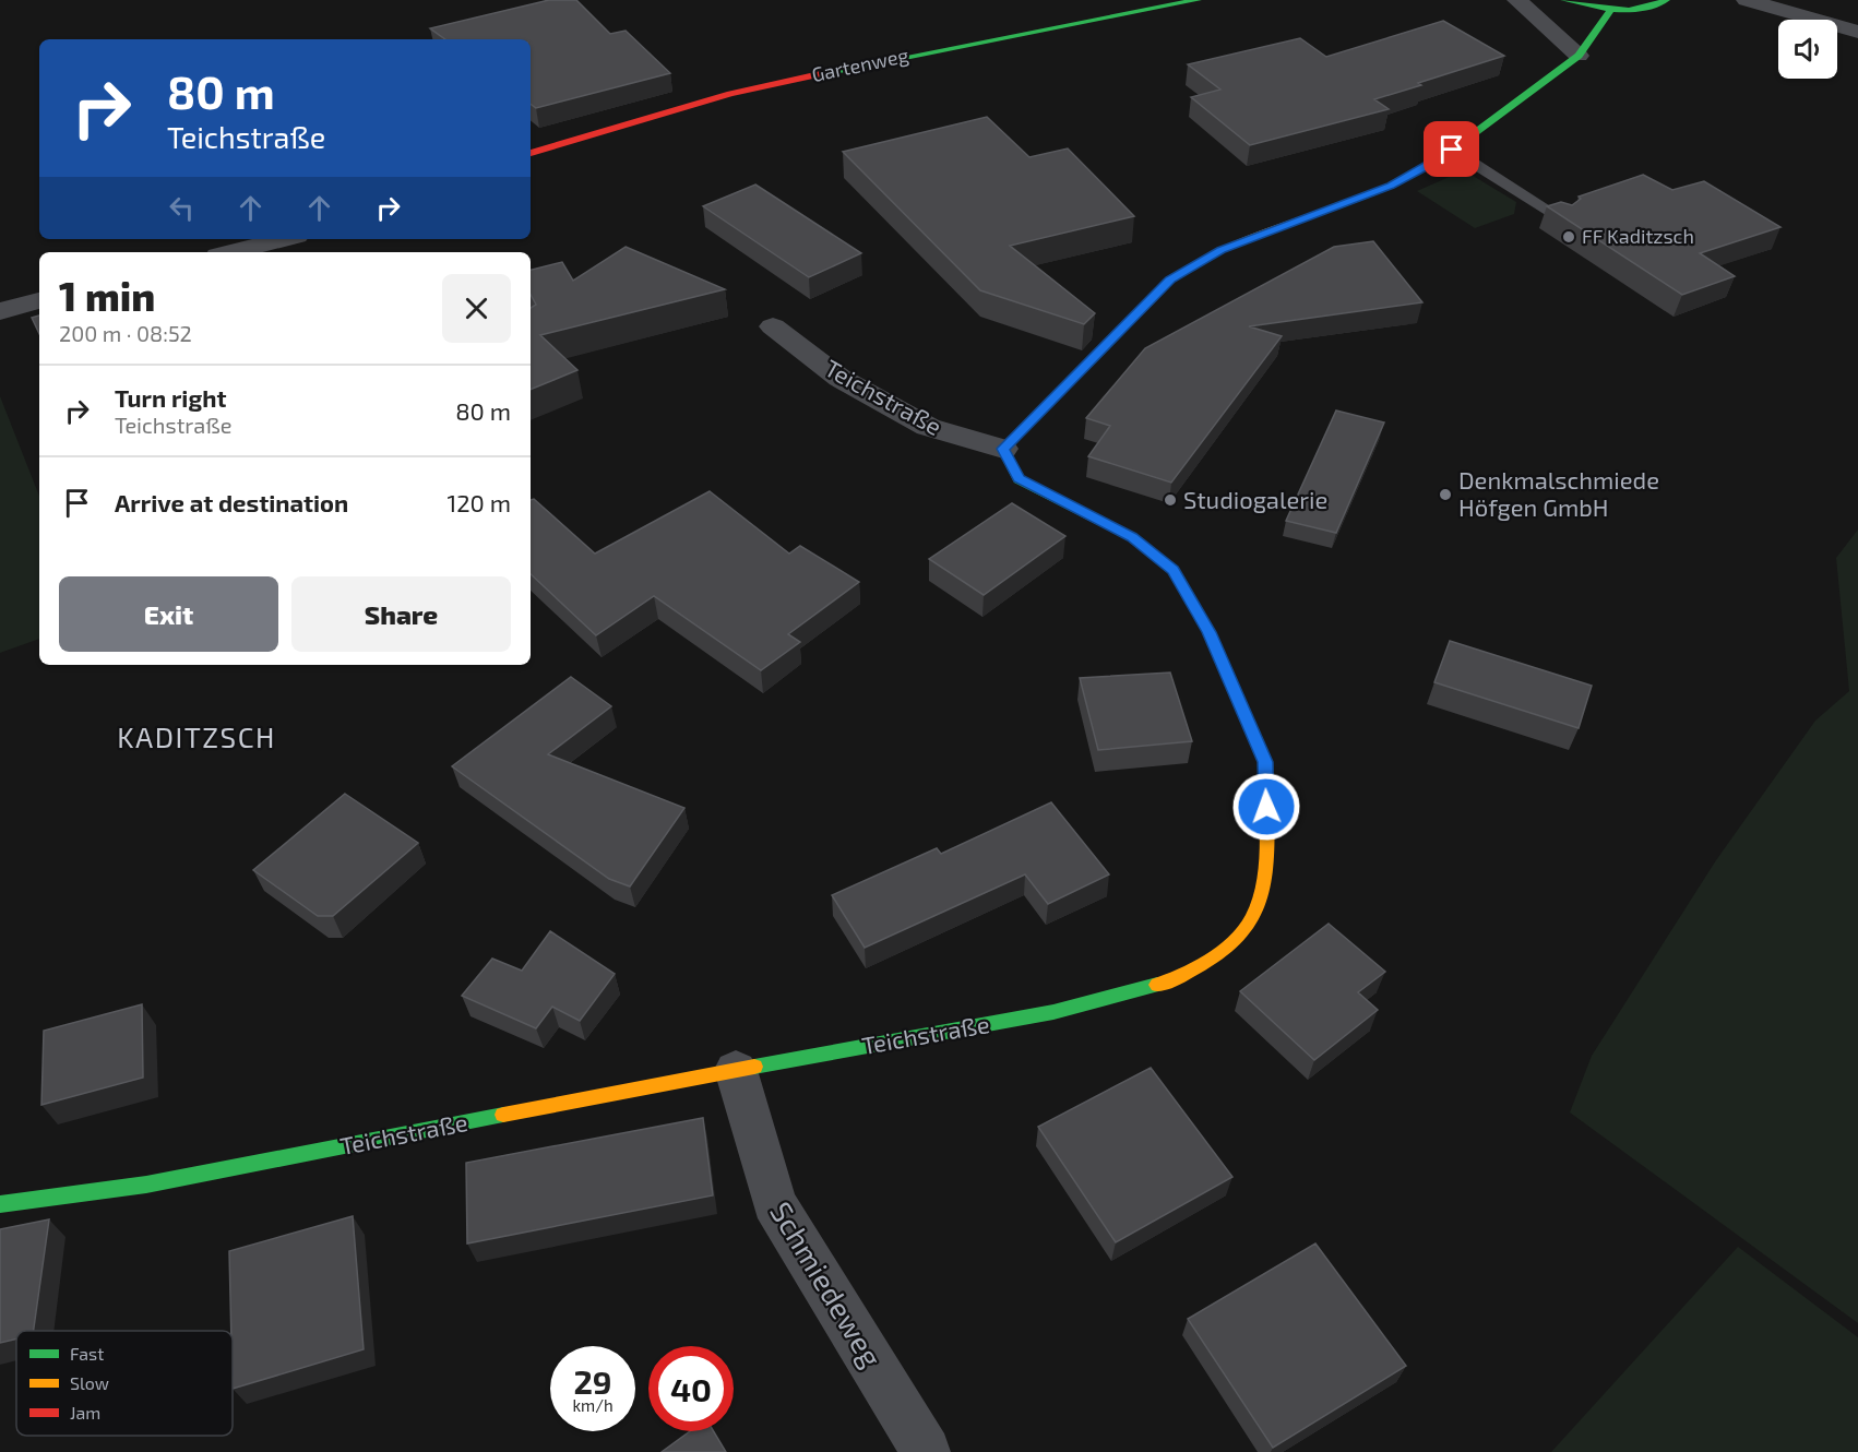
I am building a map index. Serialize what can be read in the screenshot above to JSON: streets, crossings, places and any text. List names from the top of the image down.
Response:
{
  "streets": {
    "street": ["Gartenweg", "Teichstraße", "Schmiedeweg"]
  },
  "crossings": [
    ["Teichstraße", "Schmiedeweg"]
  ],
  "districts": ["KADITZSCH"],
  "places": ["FF Kaditzsch", "Denkmalschmiede Höfgen GmbH", "Studiogalerie"],
  "legend": ["Fast", "Slow", "Jam"],
  "page": {
    "turn": ["80 m", "Teichstraße"],
    "heading": ["1 min", "200 m · 08:52"],
    "list": [
      {
        "name": "Turn right",
        "note": "Teichstraße",
        "value": "80 m"
      },
      {
        "name": "Arrive at destination",
        "value": "120 m"
      }
    ],
    "buttons": ["Exit", "Share"],
    "speed": "29 km/h",
    "limit": "40"
  }
}
